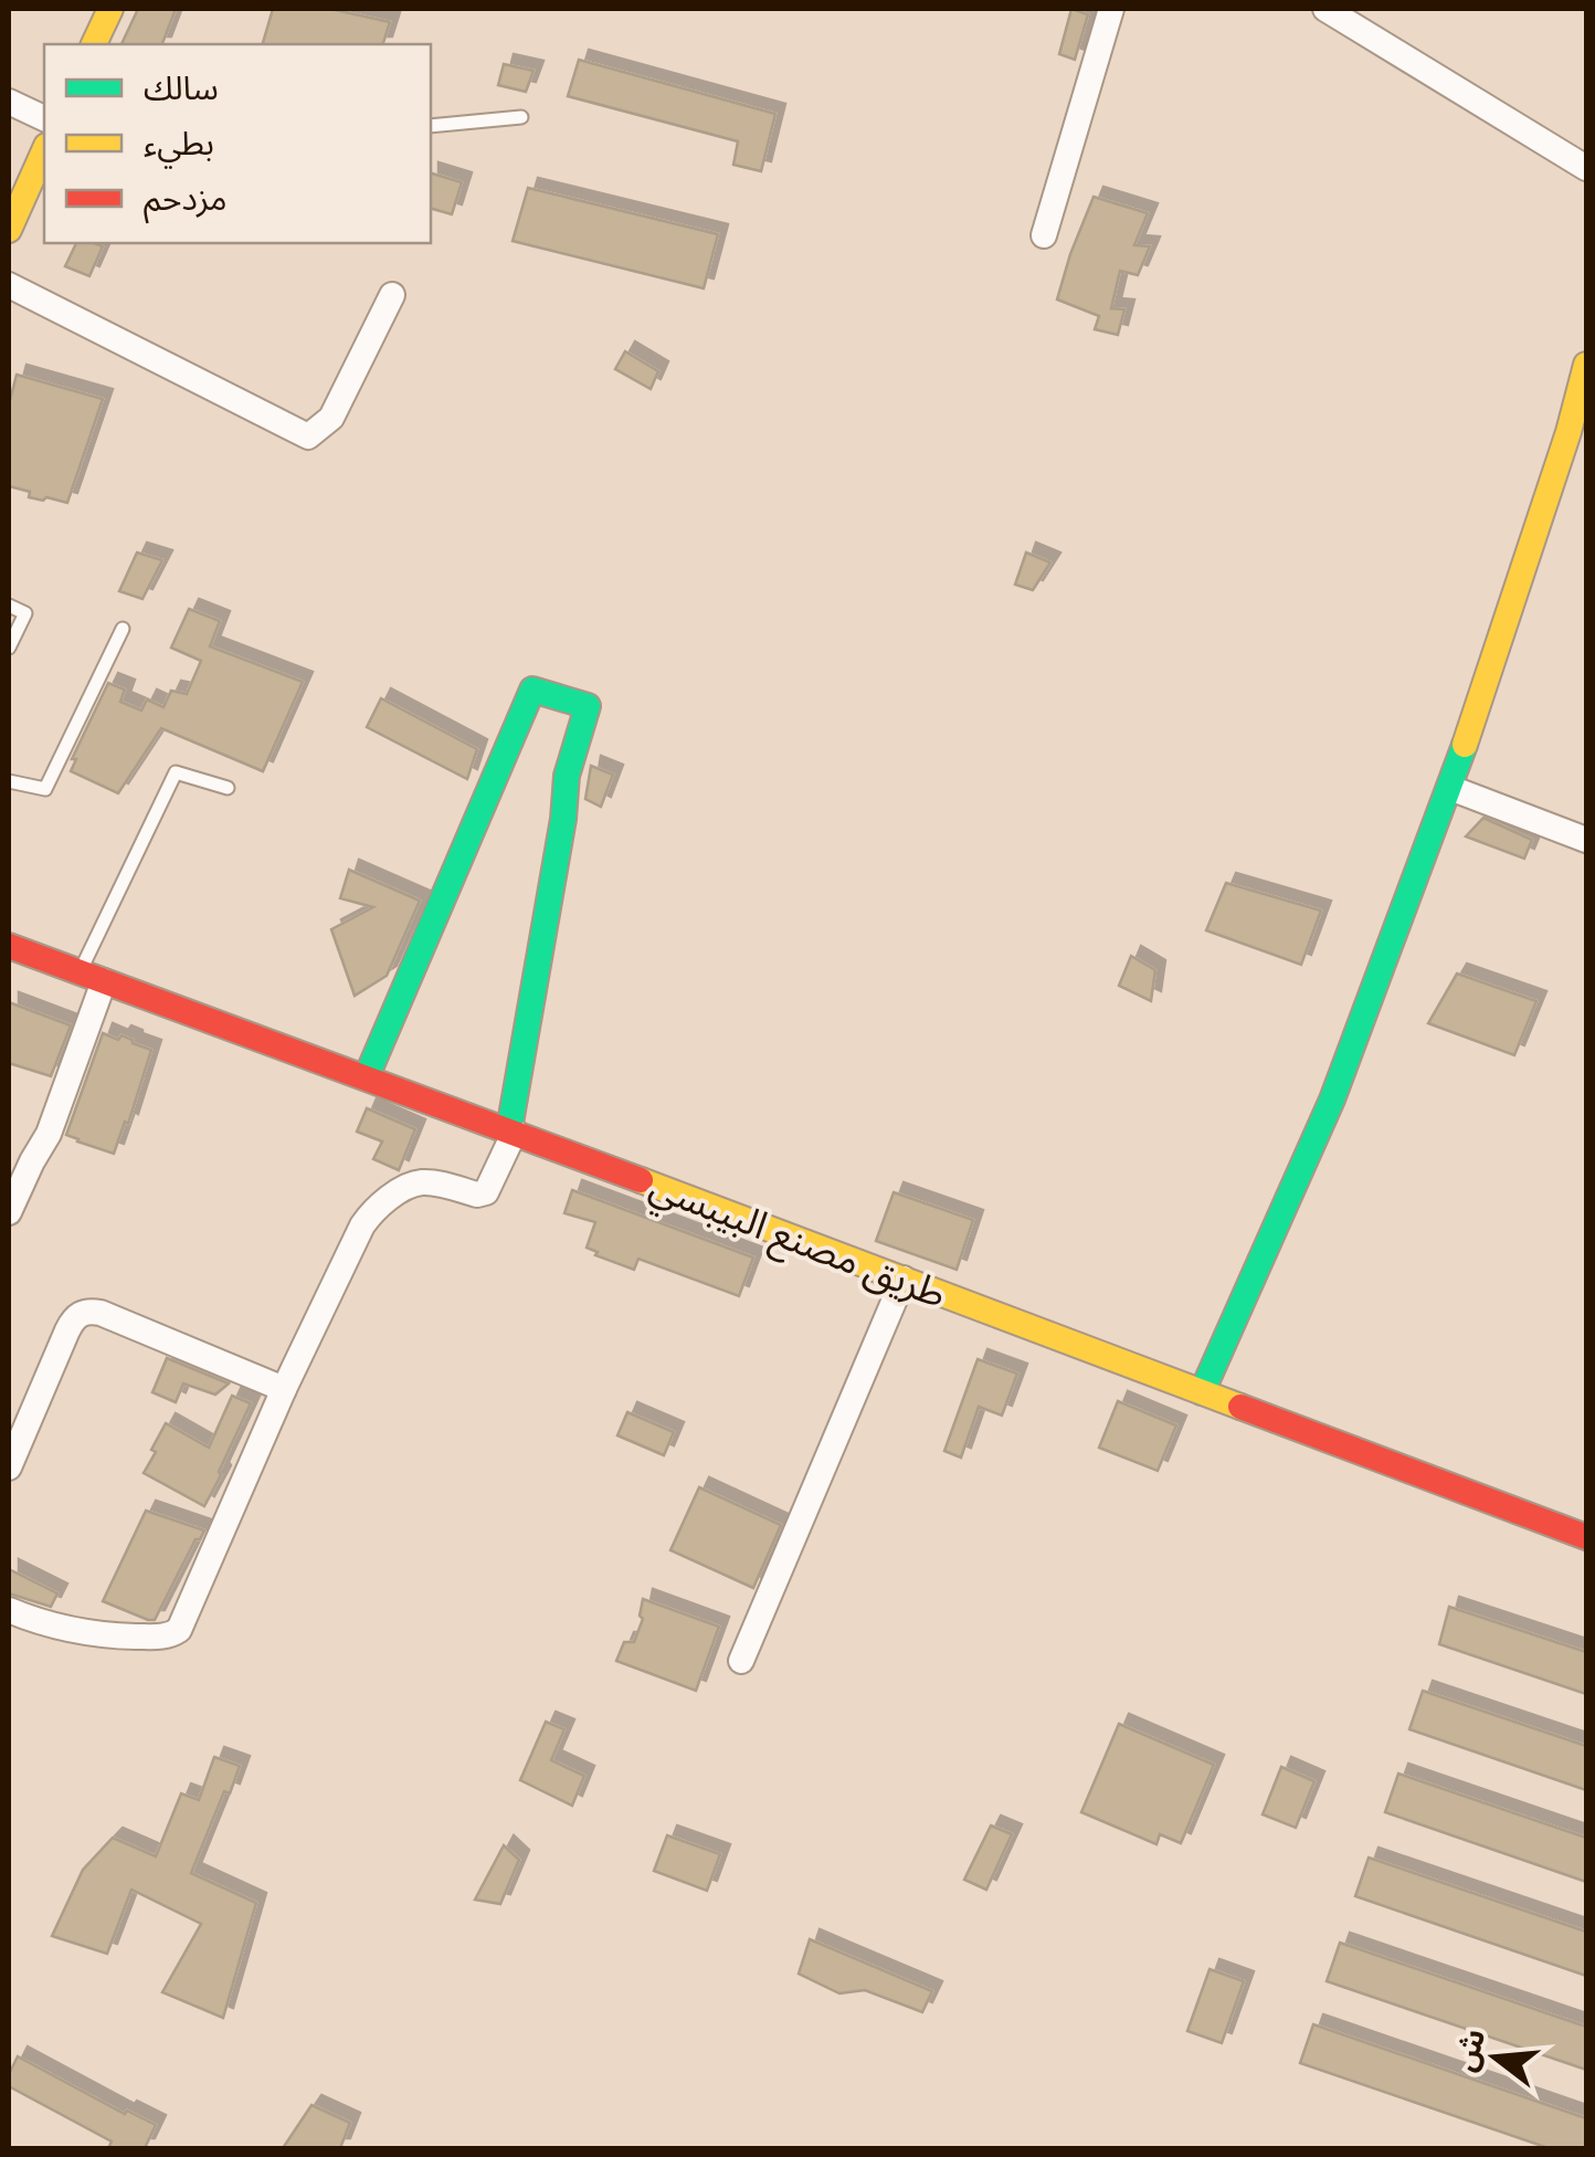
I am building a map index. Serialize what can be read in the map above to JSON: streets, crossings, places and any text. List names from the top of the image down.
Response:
{
  "streets": {
    "street": ["طريق مصنع البيبسي"]
  },
  "legend": ["سالك", "بطيء", "مزدحم"],
  "north": "left"
}
